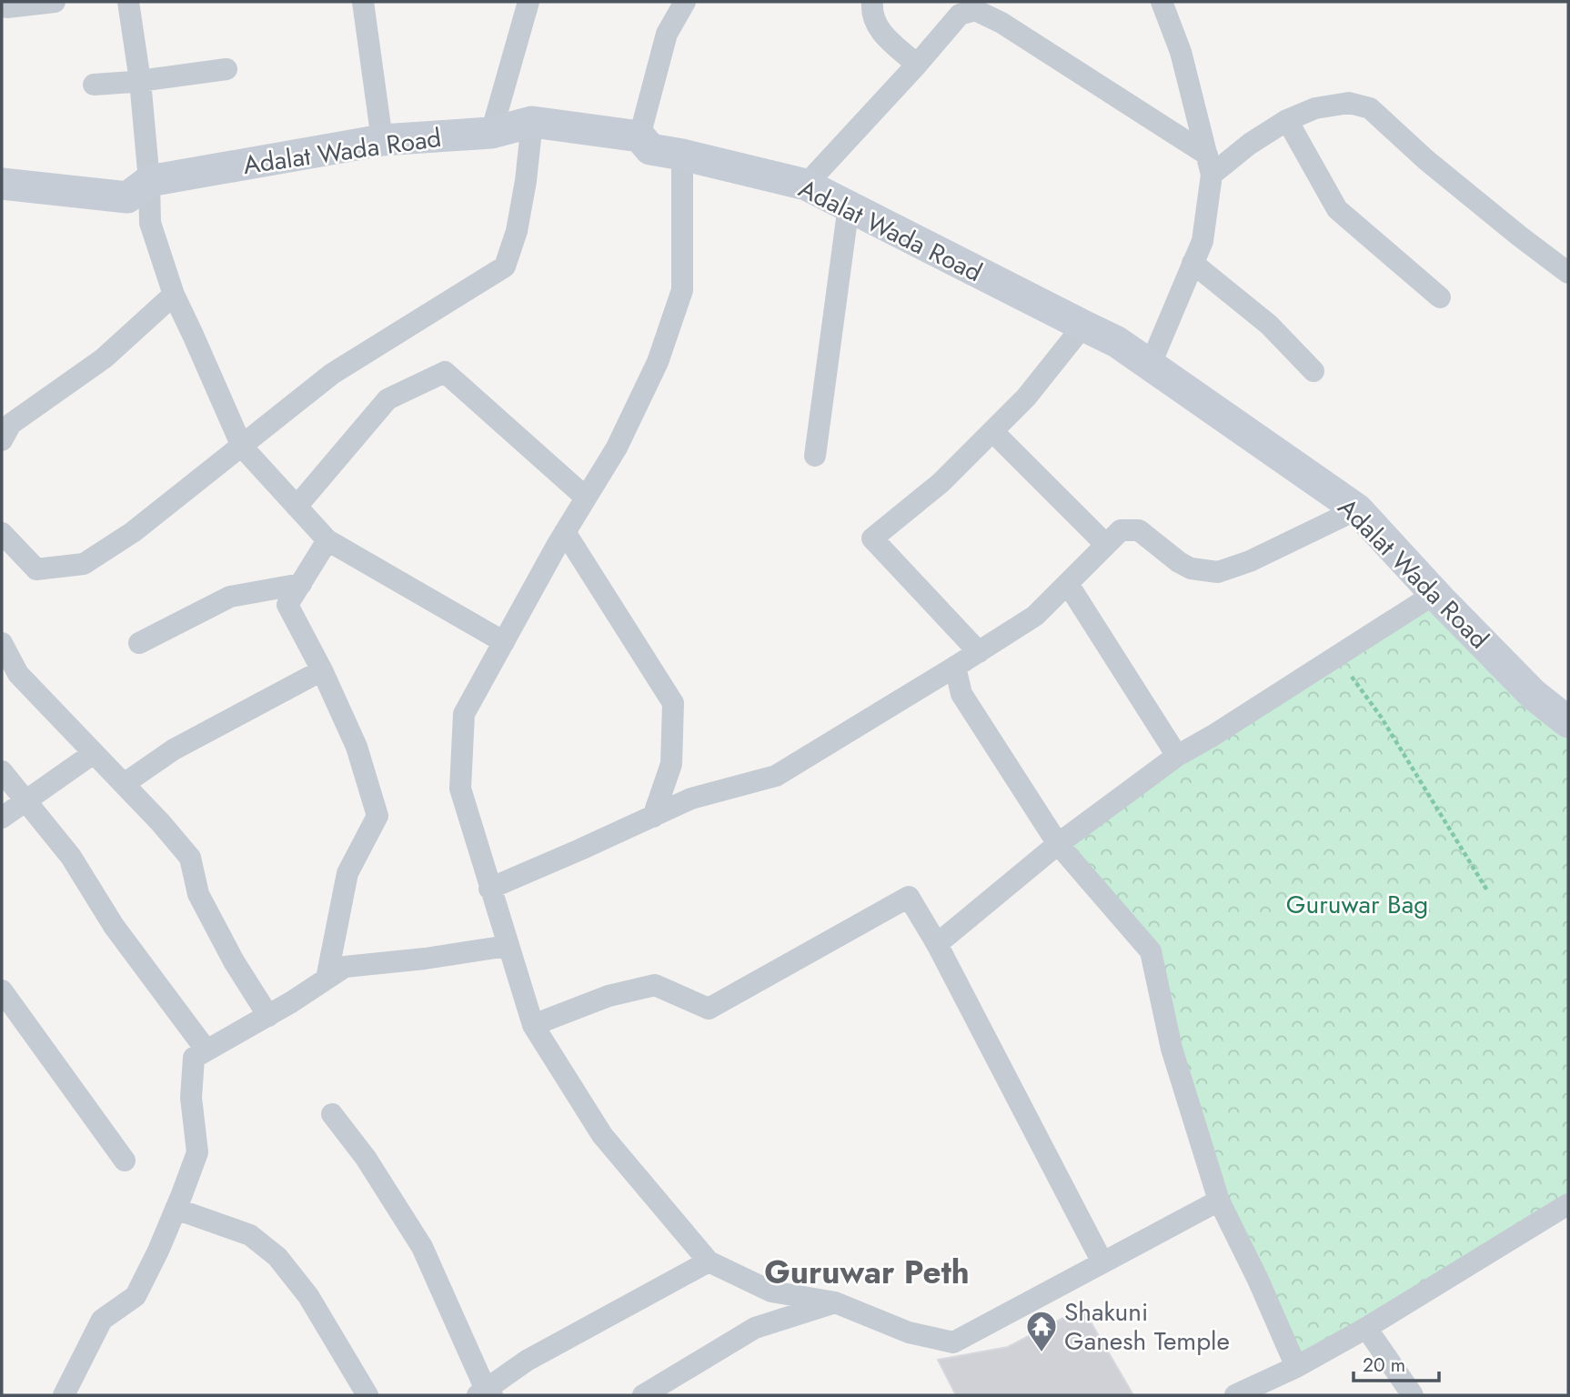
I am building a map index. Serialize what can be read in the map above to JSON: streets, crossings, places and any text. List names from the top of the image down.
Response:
{
  "streets": {
    "main road": ["Adalat Wada Road"]
  },
  "districts": ["Guruwar Peth"],
  "parks": ["Guruwar Bag"],
  "places": {
    "temple": ["Shakuni Ganesh Temple"]
  },
  "scale_bar": "20 m"
}
